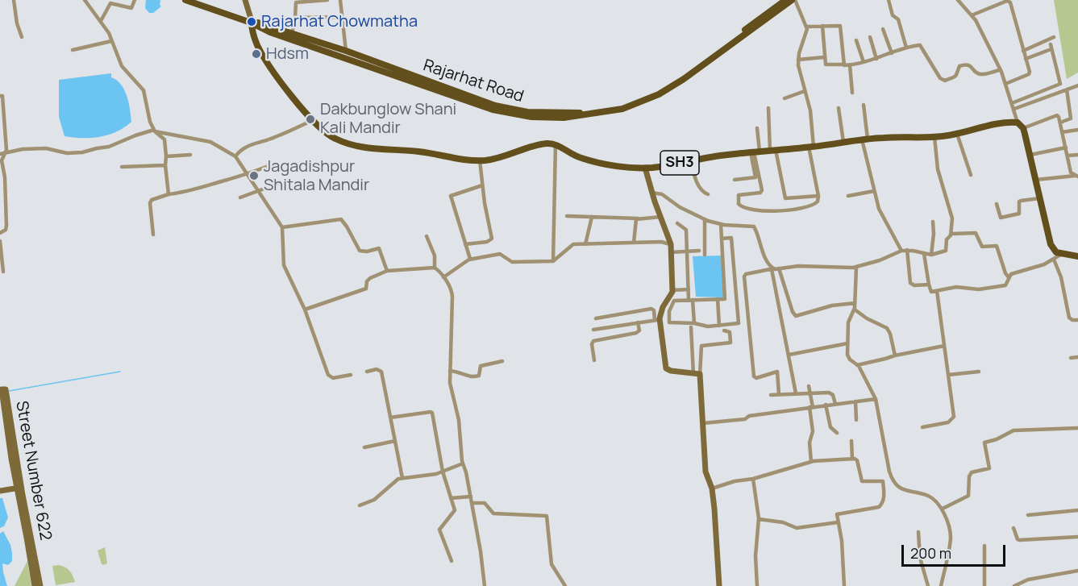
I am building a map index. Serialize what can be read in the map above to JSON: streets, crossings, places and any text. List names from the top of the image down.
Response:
{
  "streets": {
    "main road": ["Rajarhat Road", "SH3"],
    "street": ["Street Number 622"]
  },
  "places": [
    "Rajarhat Chowmatha",
    "Hdsm",
    "Dakbunglow Shani Kali Mandir",
    "Jagadishpur Shitala Mandir"
  ],
  "scale_bar": "200 m"
}
